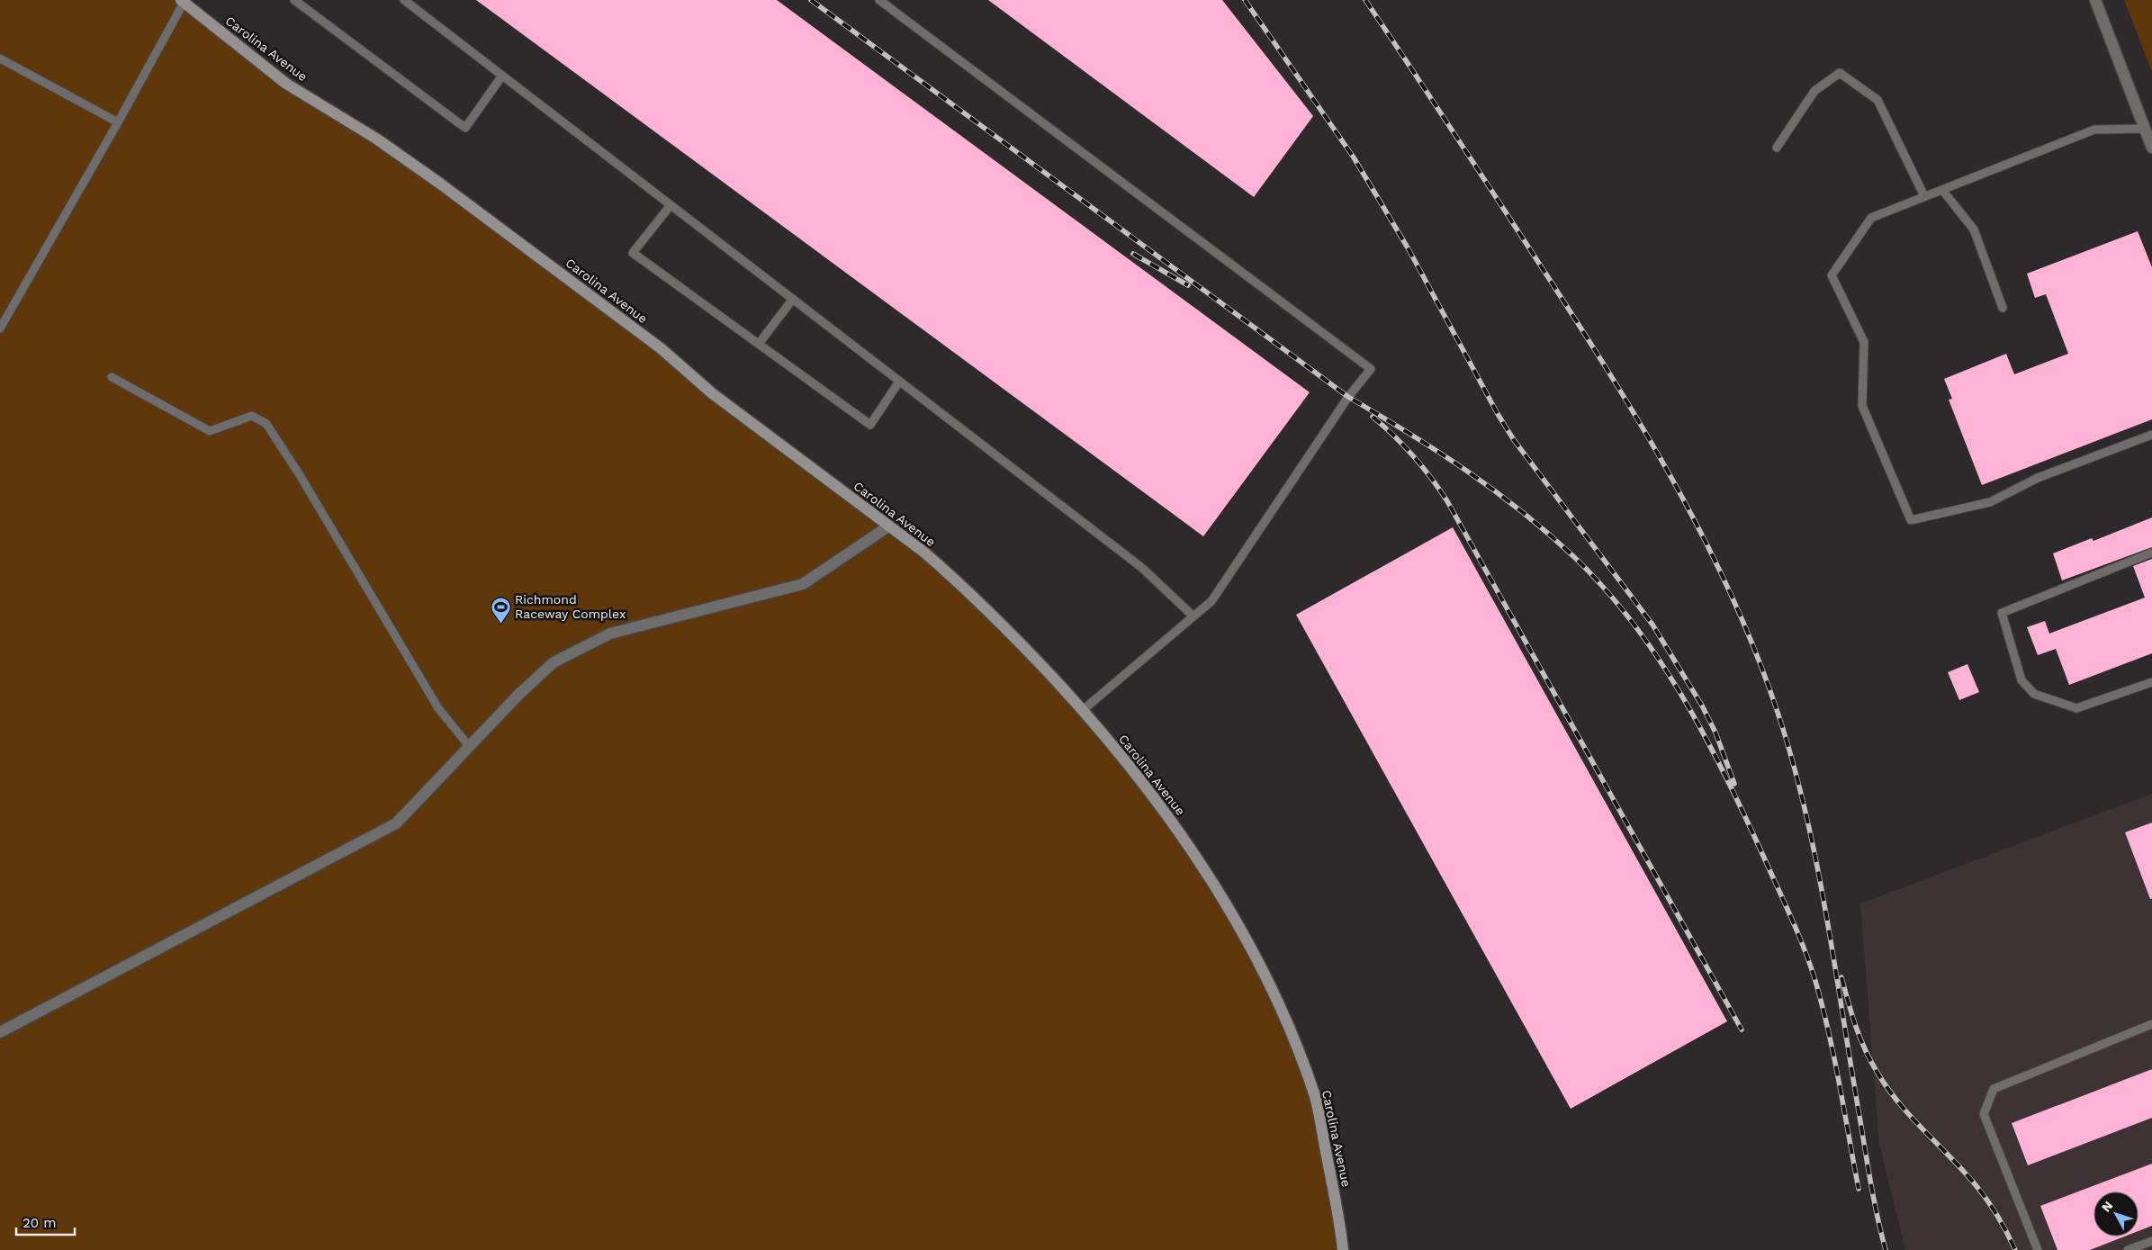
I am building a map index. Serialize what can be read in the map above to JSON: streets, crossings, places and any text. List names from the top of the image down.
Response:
{
  "streets": {
    "street": ["Carolina Avenue"]
  },
  "places": {
    "sports": ["Richmond Raceway Complex"]
  },
  "scale_bar": "20 m",
  "north": "top left"
}
